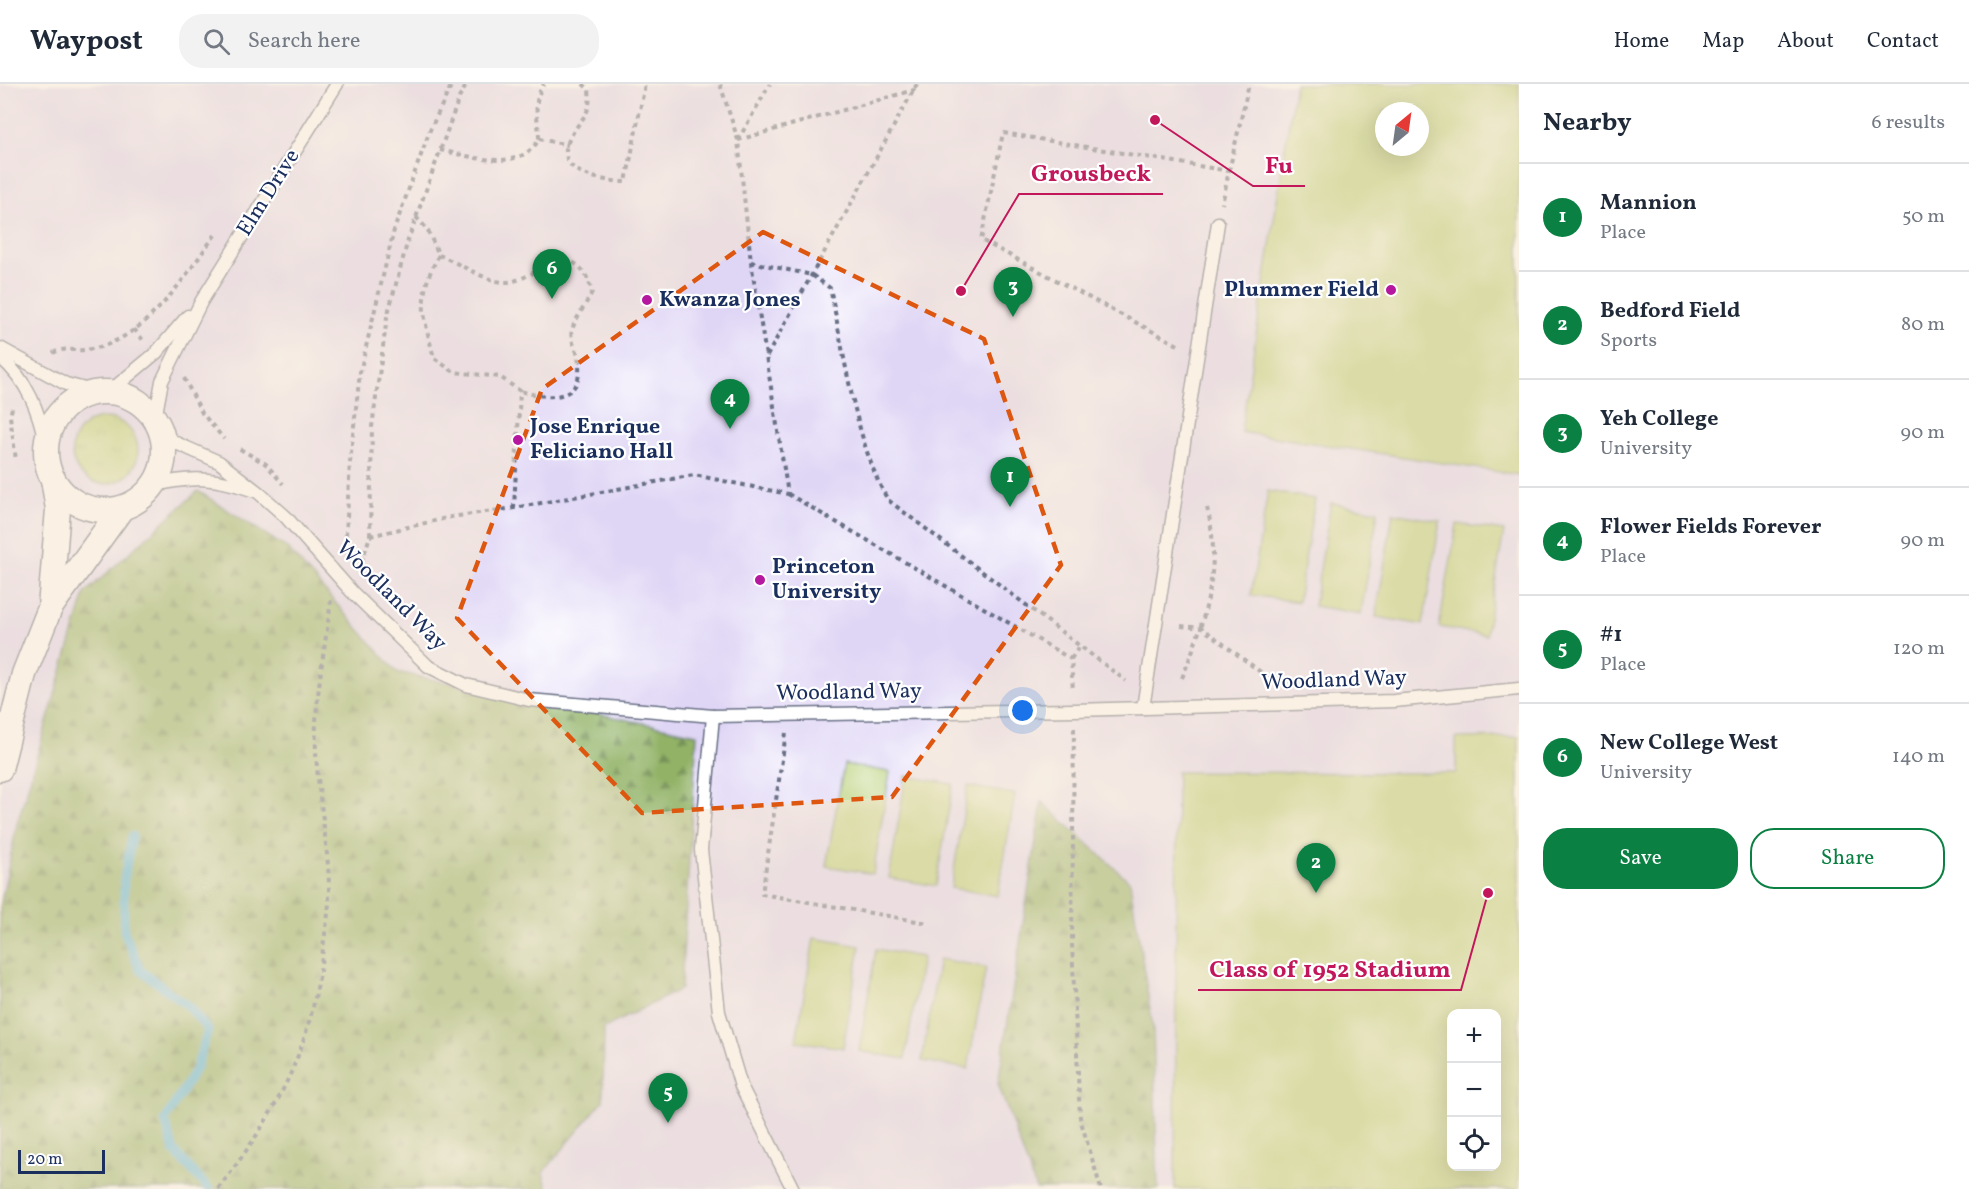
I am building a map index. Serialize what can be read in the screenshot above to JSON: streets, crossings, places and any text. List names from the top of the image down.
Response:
{
  "streets": {
    "lane": ["Elm Drive", "Woodland Way"]
  },
  "crossings": [
    ["Elm Drive", "Woodland Way"]
  ],
  "places": [
    "Fu",
    "Plummer Field",
    "Grousbeck",
    "Kwanza Jones",
    "Jose Enrique Feliciano Hall",
    "Princeton University",
    "Class of 1952 Stadium"
  ],
  "scale_bar": "20 m",
  "north": "top right",
  "page": {
    "header": "Waypost",
    "search": "Search here",
    "nav": [
      "Home",
      "Map",
      "About",
      "Contact"
    ],
    "heading": ["Nearby", "6 results"],
    "list": [
      {
        "mark": "1",
        "name": "Mannion",
        "note": "Place",
        "value": "50 m"
      },
      {
        "mark": "2",
        "name": "Bedford Field",
        "note": "Sports",
        "value": "80 m"
      },
      {
        "mark": "3",
        "name": "Yeh College",
        "note": "University",
        "value": "90 m"
      },
      {
        "mark": "4",
        "name": "Flower Fields Forever",
        "note": "Place",
        "value": "90 m"
      },
      {
        "mark": "5",
        "name": "#1",
        "note": "Place",
        "value": "120 m"
      },
      {
        "mark": "6",
        "name": "New College West",
        "note": "University",
        "value": "140 m"
      }
    ],
    "pins": [
      "6",
      "3",
      "4",
      "1",
      "2",
      "5"
    ],
    "buttons": ["Save", "Share"],
    "map_buttons": ["+", "−"],
    "scale": "20 m"
  }
}
